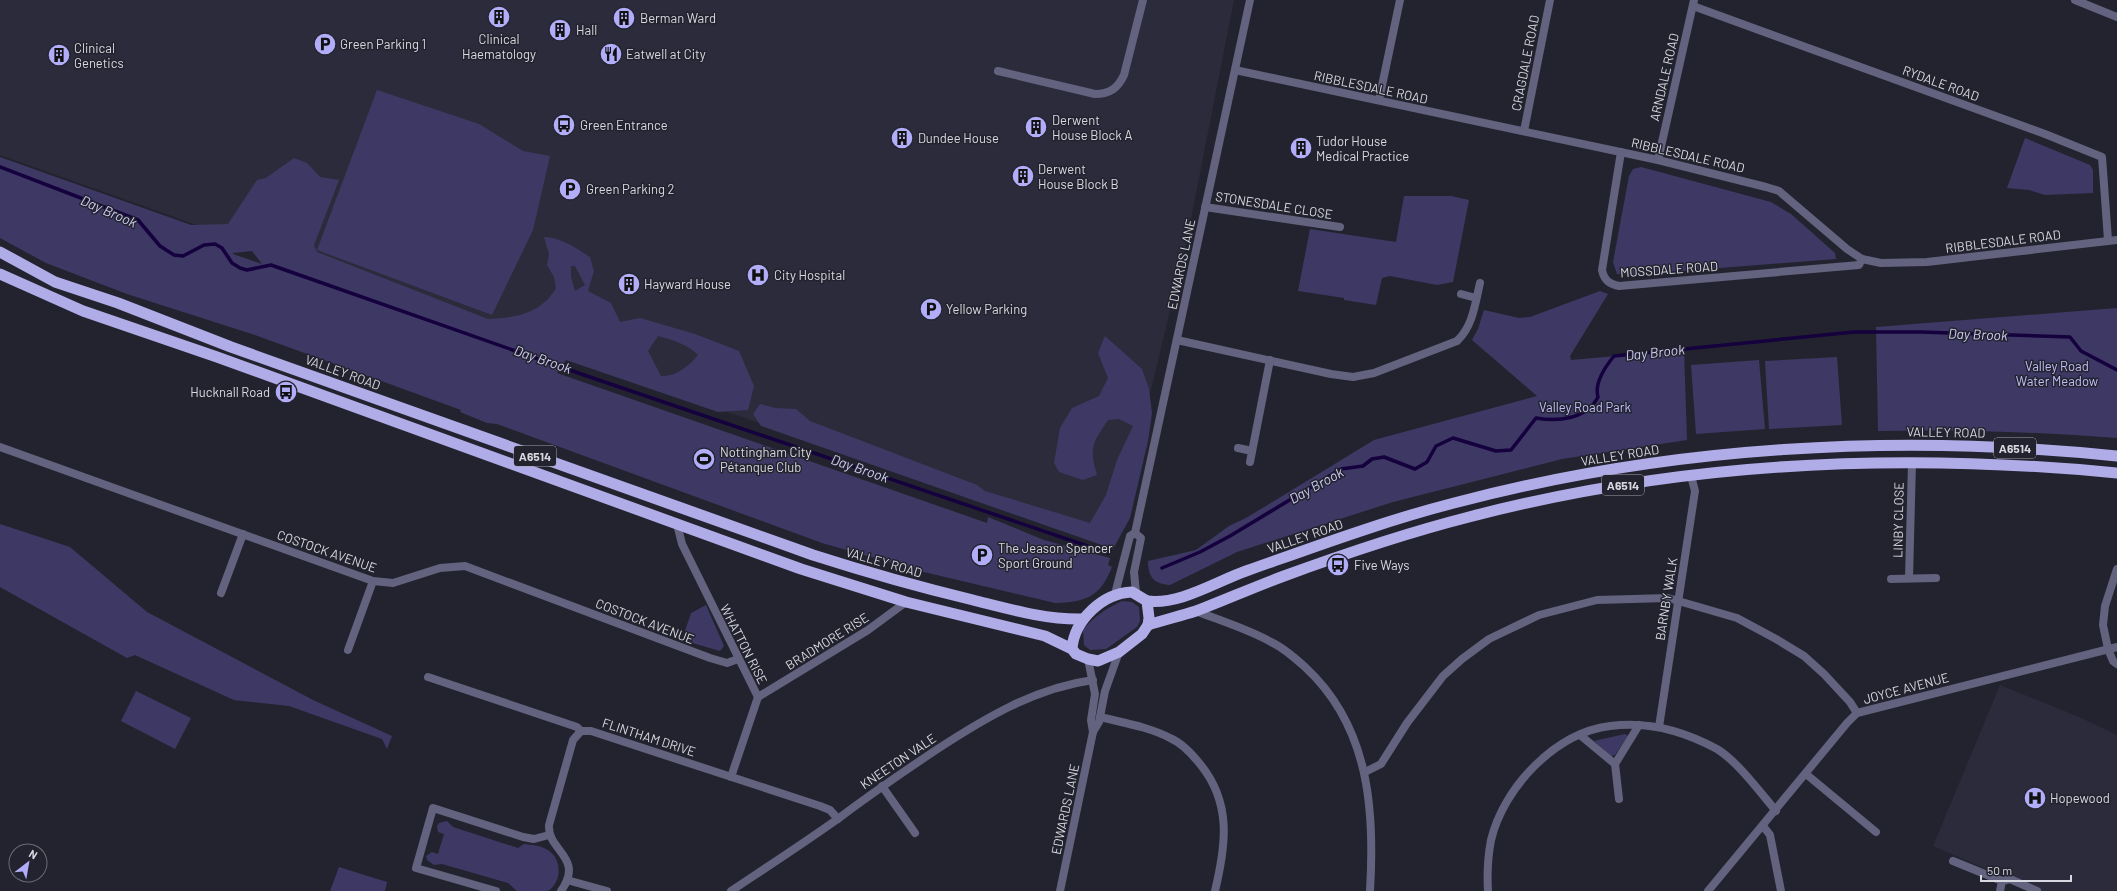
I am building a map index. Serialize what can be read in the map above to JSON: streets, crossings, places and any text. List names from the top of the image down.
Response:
{
  "streets": {
    "highway": ["VALLEY ROAD", "A6514"],
    "street": [
      "CRAGDALE ROAD",
      "ARNDALE ROAD",
      "RYDALE ROAD",
      "RIBBLESDALE ROAD",
      "STONESDALE CLOSE",
      "EDWARDS LANE",
      "MOSSDALE ROAD",
      "LINBY CLOSE",
      "COSTOCK AVENUE",
      "BARNBY WALK",
      "BRADMORE RISE",
      "WHATTON RISE",
      "JOYCE AVENUE",
      "FLINTHAM DRIVE",
      "KNEETON VALE"
    ]
  },
  "crossings": [
    ["CRAGDALE ROAD", "RIBBLESDALE ROAD"],
    ["ARNDALE ROAD", "RYDALE ROAD"],
    ["ARNDALE ROAD", "RIBBLESDALE ROAD"],
    ["RYDALE ROAD", "RIBBLESDALE ROAD"],
    ["RIBBLESDALE ROAD", "EDWARDS LANE"],
    ["RIBBLESDALE ROAD", "MOSSDALE ROAD"],
    ["STONESDALE CLOSE", "EDWARDS LANE"],
    ["EDWARDS LANE", "VALLEY ROAD"],
    ["EDWARDS LANE", "A6514"],
    ["EDWARDS LANE", "KNEETON VALE"],
    ["VALLEY ROAD", "A6514"],
    ["A6514", "LINBY CLOSE"],
    ["A6514", "BARNBY WALK"],
    ["A6514", "BRADMORE RISE"],
    ["A6514", "WHATTON RISE"],
    ["COSTOCK AVENUE", "WHATTON RISE"],
    ["BRADMORE RISE", "WHATTON RISE"],
    ["WHATTON RISE", "FLINTHAM DRIVE"],
    ["FLINTHAM DRIVE", "KNEETON VALE"]
  ],
  "water": ["Day Brook"],
  "parks": ["Valley Road Water Meadow", "Valley Road Park"],
  "places": {
    "building": [
      "Clinical Haematology",
      "Berman Ward",
      "Hall",
      "Clinical Genetics",
      "Derwent House Block A",
      "Dundee House",
      "Tudor House Medical Practice",
      "Derwent House Block B",
      "Hayward House"
    ],
    "parking": [
      "Green Parking 1",
      "Green Parking 2",
      "Yellow Parking",
      "The Jeason Spencer Sport Ground"
    ],
    "restaurant": ["Eatwell at City"],
    "bus stop": ["Green Entrance", "Hucknall Road", "Five Ways"],
    "hospital": ["City Hospital", "Hopewood"],
    "sports": ["Nottingham City Pétanque Club"]
  },
  "scale_bar": "50 m",
  "north": "top right"
}
